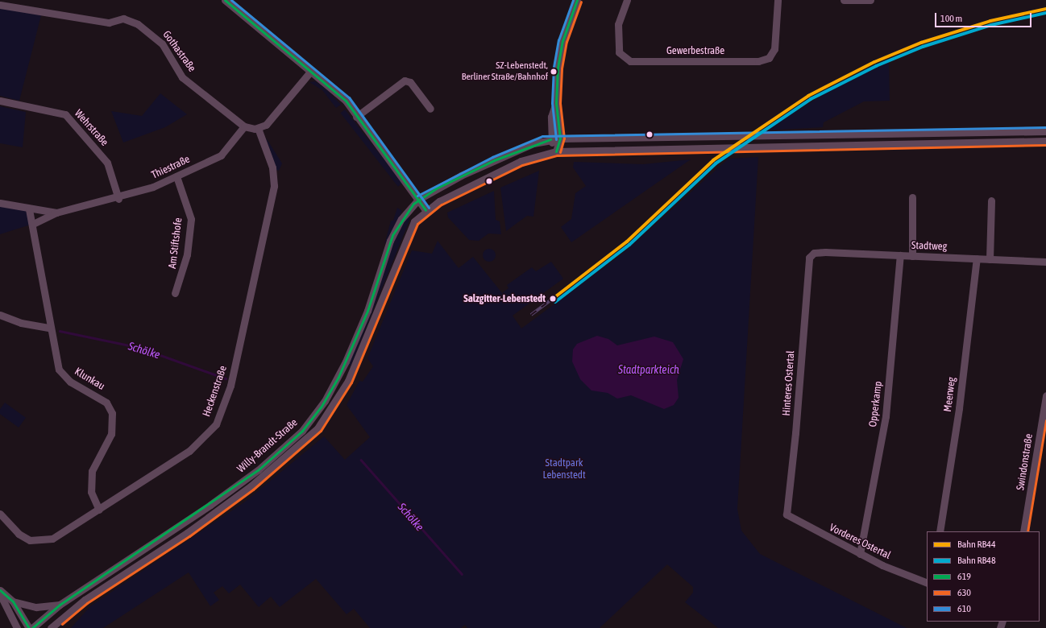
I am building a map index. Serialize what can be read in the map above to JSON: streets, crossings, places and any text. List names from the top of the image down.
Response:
{
  "streets": {
    "street": [
      "Gewerbestraße",
      "Gothastraße",
      "Wehrstraße",
      "Thiestraße",
      "Am Stiftshofe",
      "Stadtweg",
      "Klunkau",
      "Hinteres Ostertal",
      "Heckenstraße",
      "Meerweg",
      "Opperkamp",
      "Willy-Brandt-Straße",
      "Swindonstraße",
      "Vorderes Ostertal"
    ]
  },
  "crossings": [
    ["Gothastraße", "Thiestraße"],
    ["Wehrstraße", "Thiestraße"],
    ["Thiestraße", "Am Stiftshofe"],
    ["Thiestraße", "Klunkau"],
    ["Stadtweg", "Hinteres Ostertal"],
    ["Stadtweg", "Meerweg"],
    ["Stadtweg", "Opperkamp"],
    ["Klunkau", "Heckenstraße"],
    ["Hinteres Ostertal", "Vorderes Ostertal"],
    ["Opperkamp", "Vorderes Ostertal"]
  ],
  "water": ["Schölke", "Stadtparkteich"],
  "parks": ["Stadtpark Lebenstedt"],
  "places": ["SZ-Lebenstedt, Berliner Straße/Bahnhof", "Salzgitter-Lebenstedt"],
  "lines": [
    "transit line 619",
    "transit line 610",
    "transit line 630",
    "rail line RB44",
    "rail line RB48"
  ],
  "legend": [
    "Bahn RB44",
    "Bahn RB48",
    "619",
    "630",
    "610"
  ],
  "scale_bar": "100 m"
}
